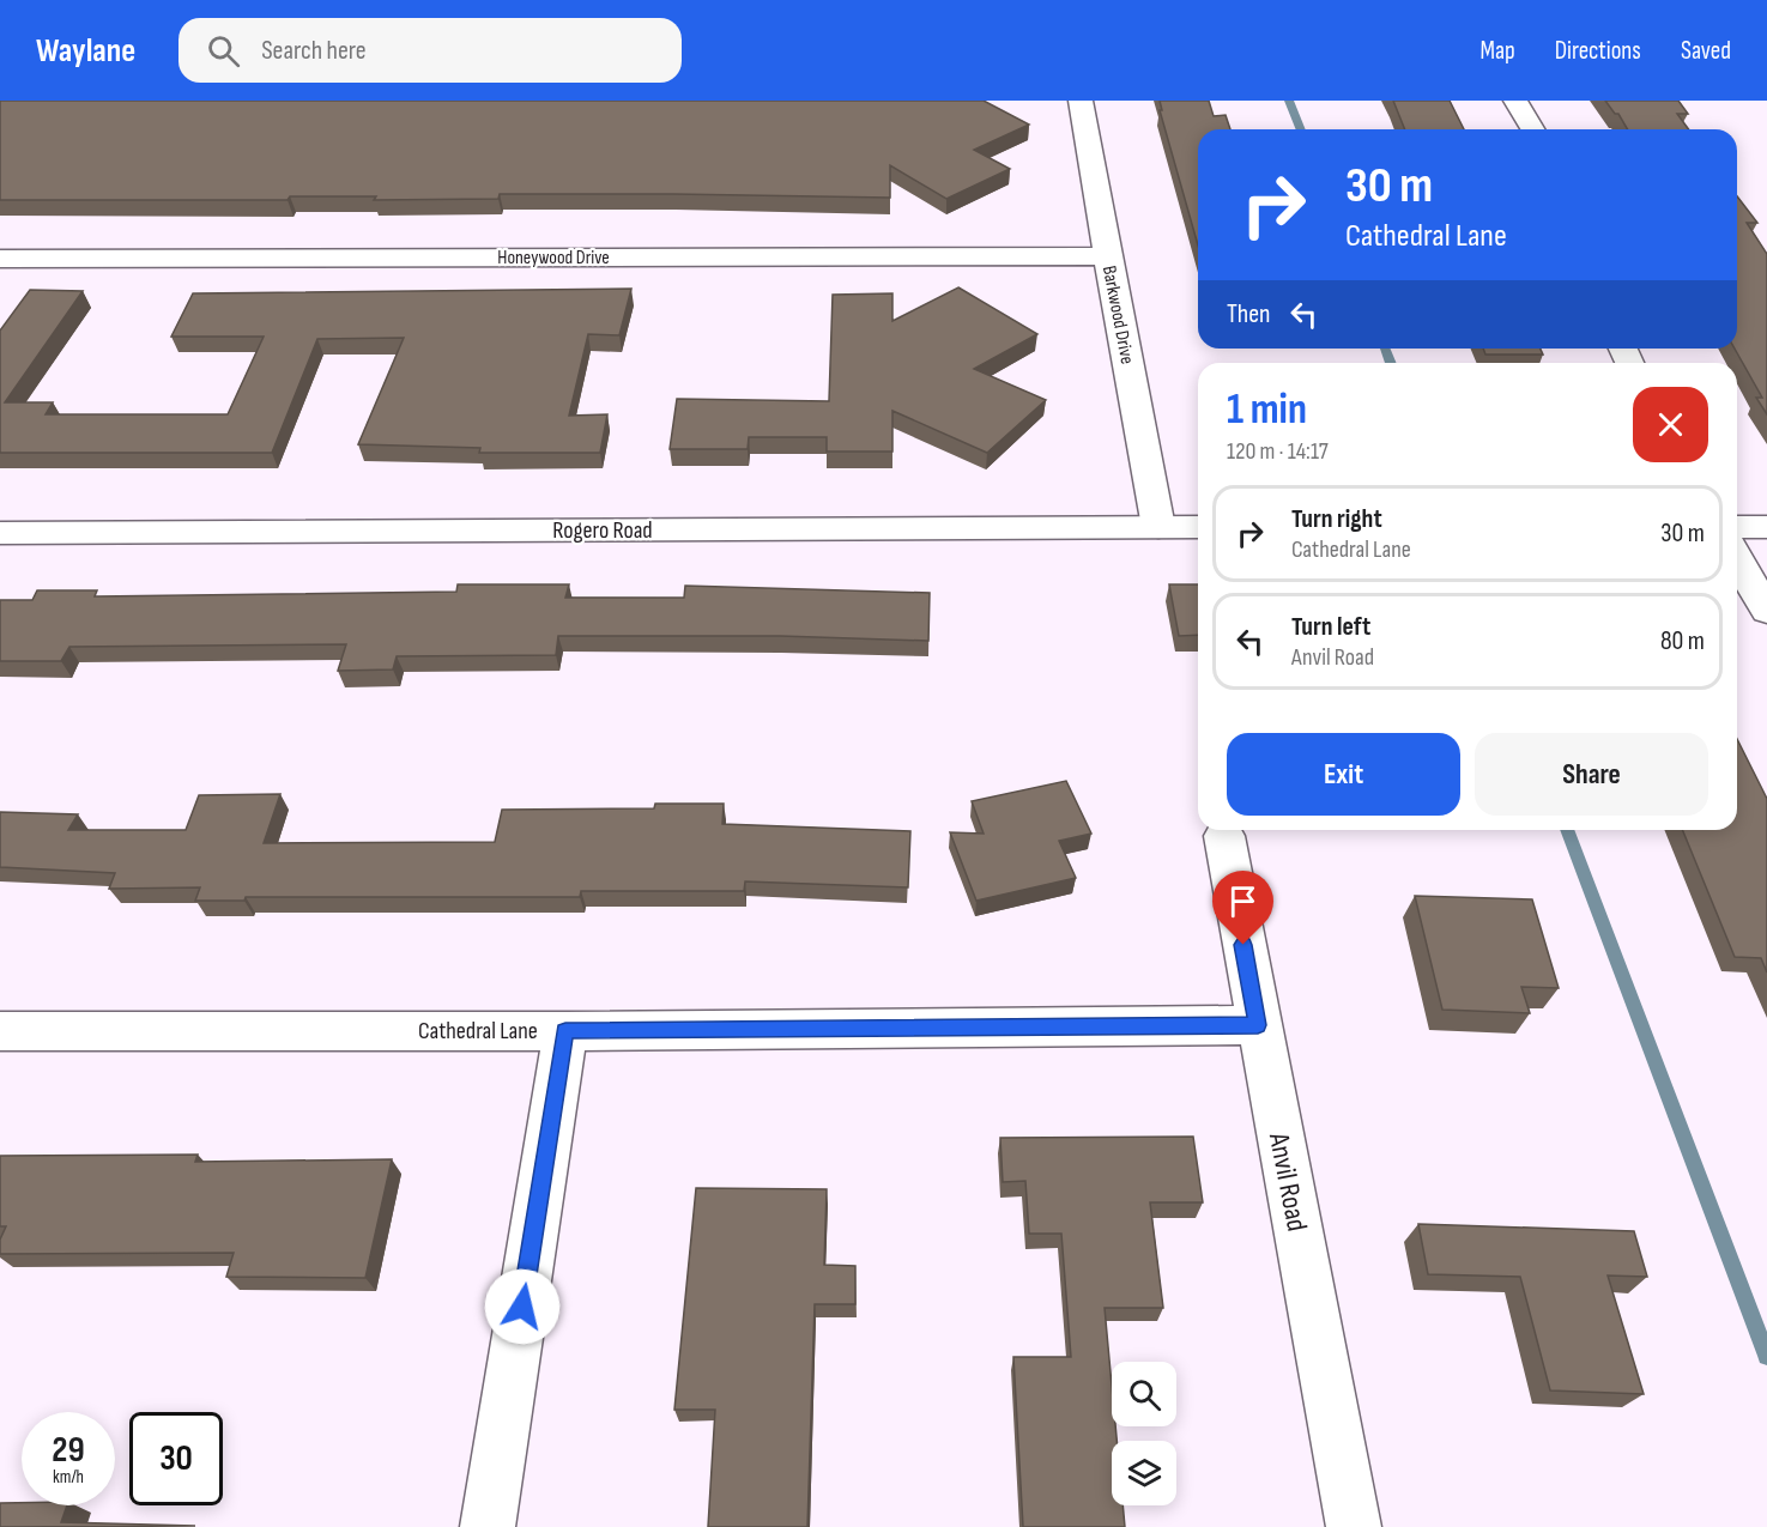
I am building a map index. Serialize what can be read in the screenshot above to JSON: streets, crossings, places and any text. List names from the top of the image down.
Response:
{
  "streets": {
    "street": [
      "Honeywood Drive",
      "Barkwood Drive",
      "Rogero Road",
      "Cathedral Lane",
      "Anvil Road"
    ]
  },
  "crossings": [
    ["Honeywood Drive", "Barkwood Drive"],
    ["Barkwood Drive", "Rogero Road"],
    ["Cathedral Lane", "Anvil Road"]
  ],
  "page": {
    "header": "Waylane",
    "search": "Search here",
    "nav": ["Map", "Directions", "Saved"],
    "turn": ["30 m", "Cathedral Lane"],
    "then": "Then",
    "heading": ["1 min", "120 m · 14:17"],
    "list": [
      {
        "name": "Turn right",
        "note": "Cathedral Lane",
        "value": "30 m"
      },
      {
        "name": "Turn left",
        "note": "Anvil Road",
        "value": "80 m"
      }
    ],
    "buttons": ["Exit", "Share"],
    "speed": "29 km/h",
    "limit": "30"
  }
}
